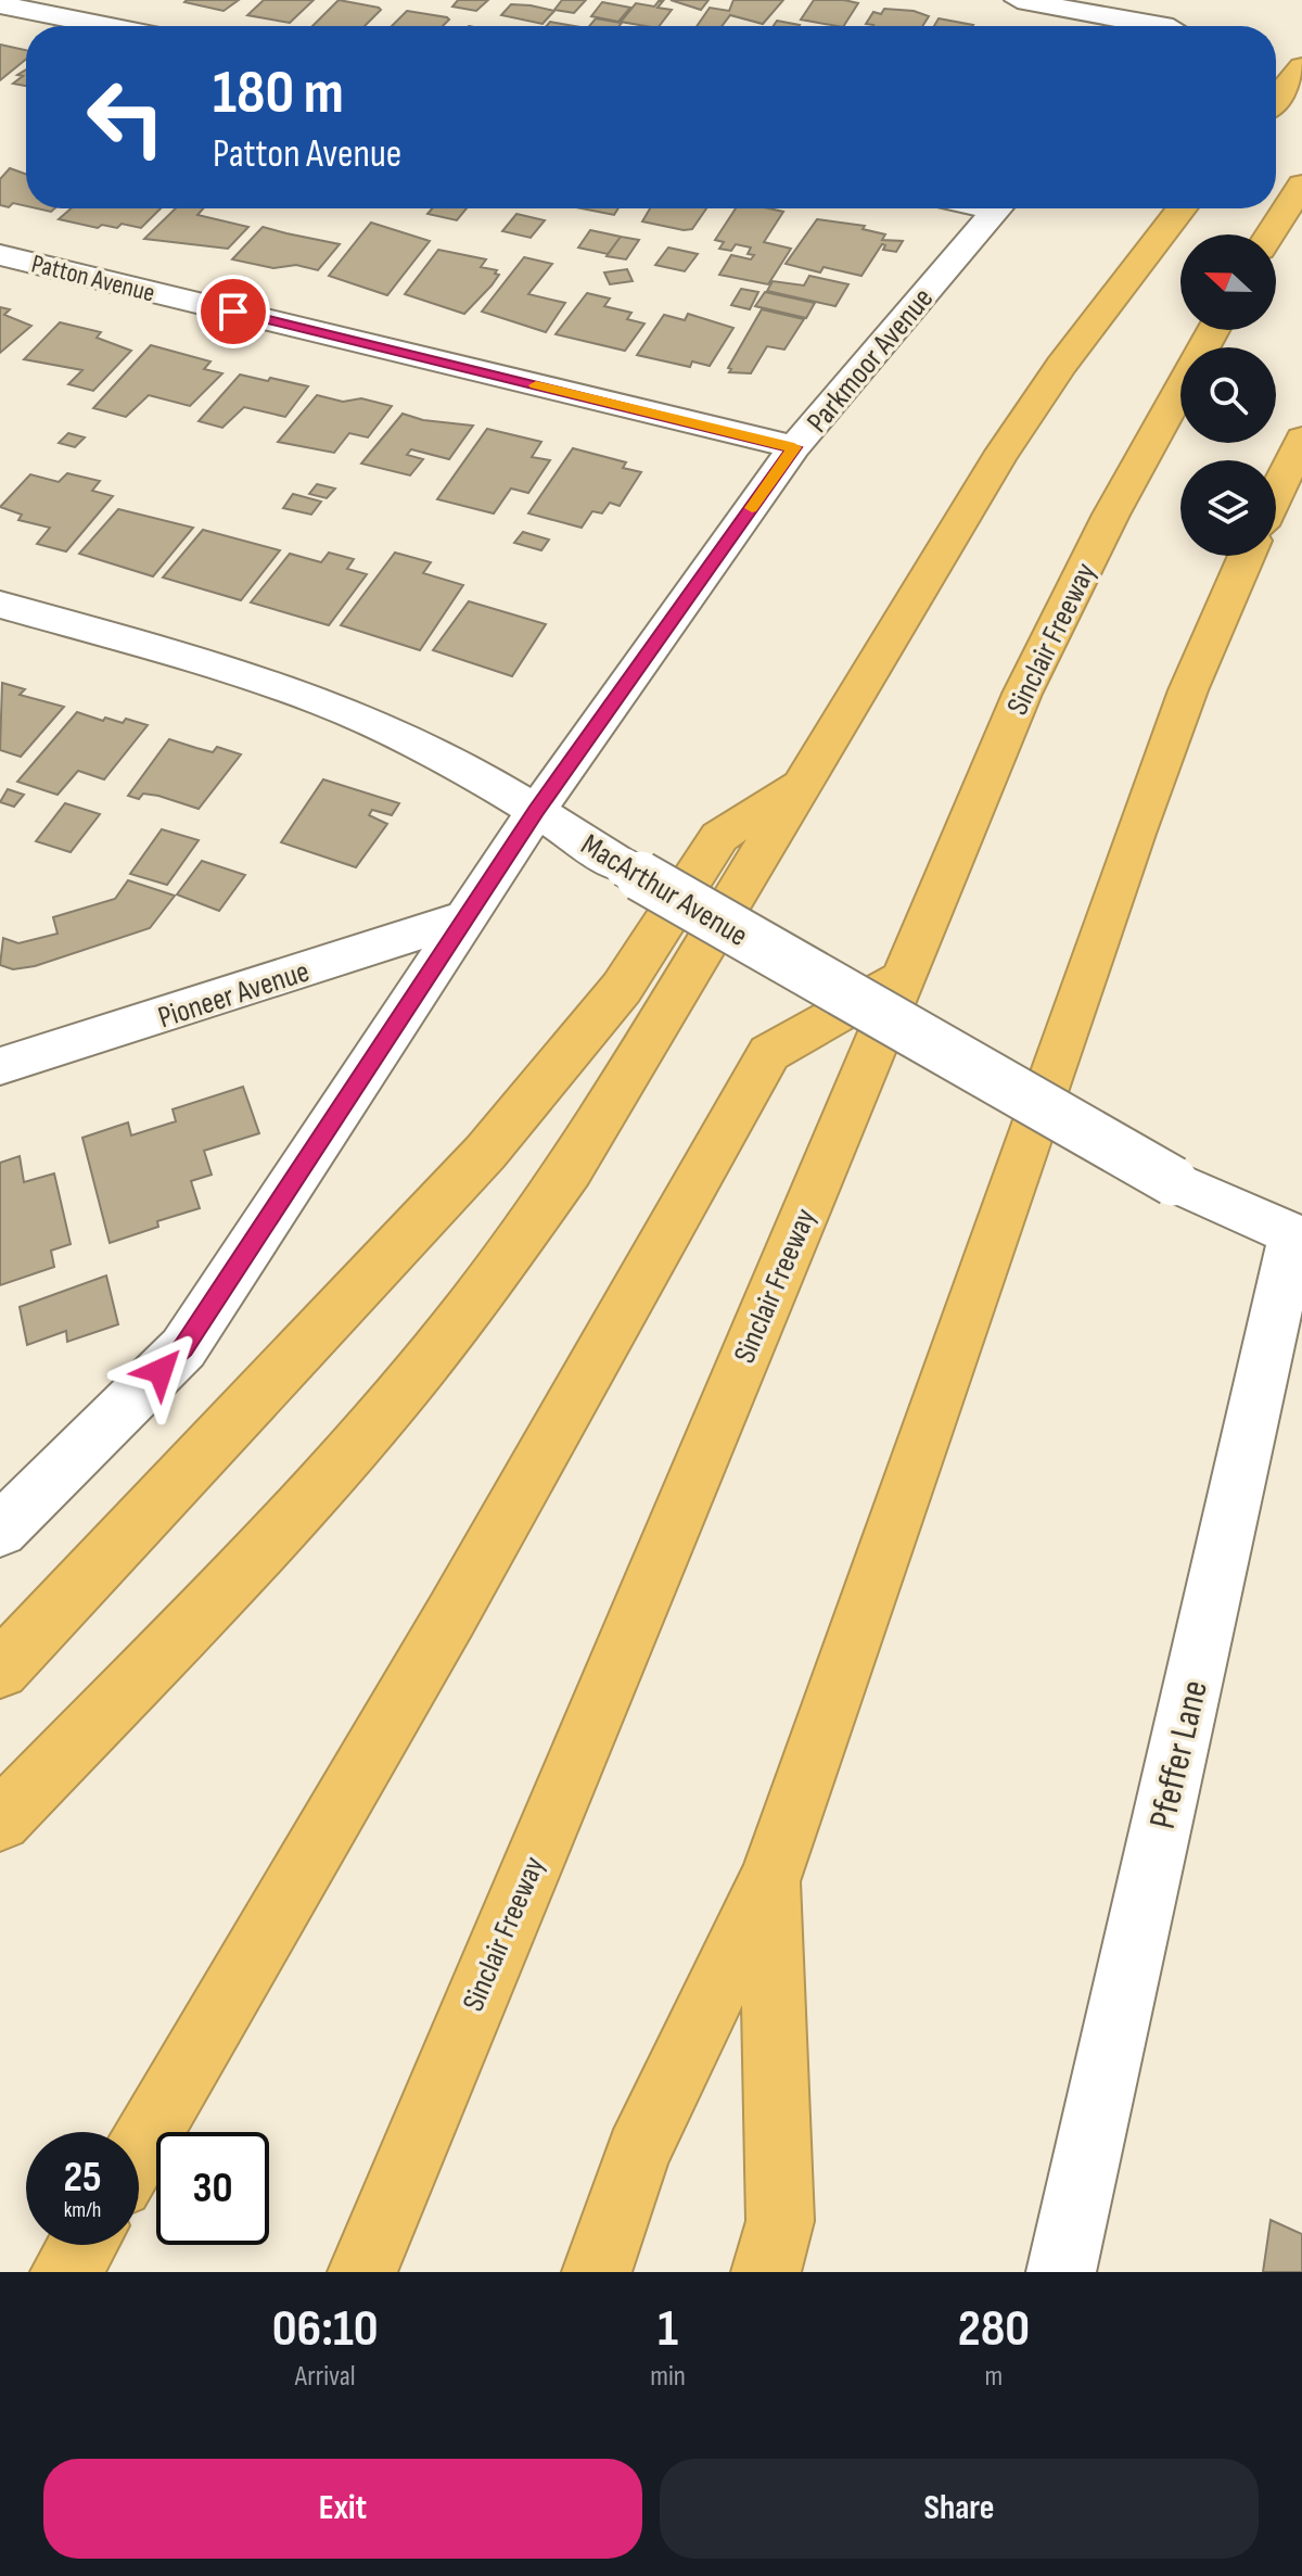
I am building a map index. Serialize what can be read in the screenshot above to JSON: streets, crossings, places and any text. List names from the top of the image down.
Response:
{
  "streets": {
    "highway": ["Sinclair Freeway"],
    "street": [
      "Patton Avenue",
      "Parkmoor Avenue",
      "MacArthur Avenue",
      "Pioneer Avenue",
      "Pfeffer Lane"
    ]
  },
  "crossings": [
    ["Patton Avenue", "Parkmoor Avenue"],
    ["Parkmoor Avenue", "MacArthur Avenue"],
    ["Parkmoor Avenue", "Pioneer Avenue"],
    ["MacArthur Avenue", "Pfeffer Lane"]
  ],
  "north": "left",
  "page": {
    "turn": ["180 m", "Patton Avenue"],
    "speed": "25 km/h",
    "limit": "30",
    "eta": [
      "06:10",
      "Arrival",
      "1",
      "min",
      "280",
      "m"
    ],
    "buttons": ["Exit", "Share"]
  }
}
